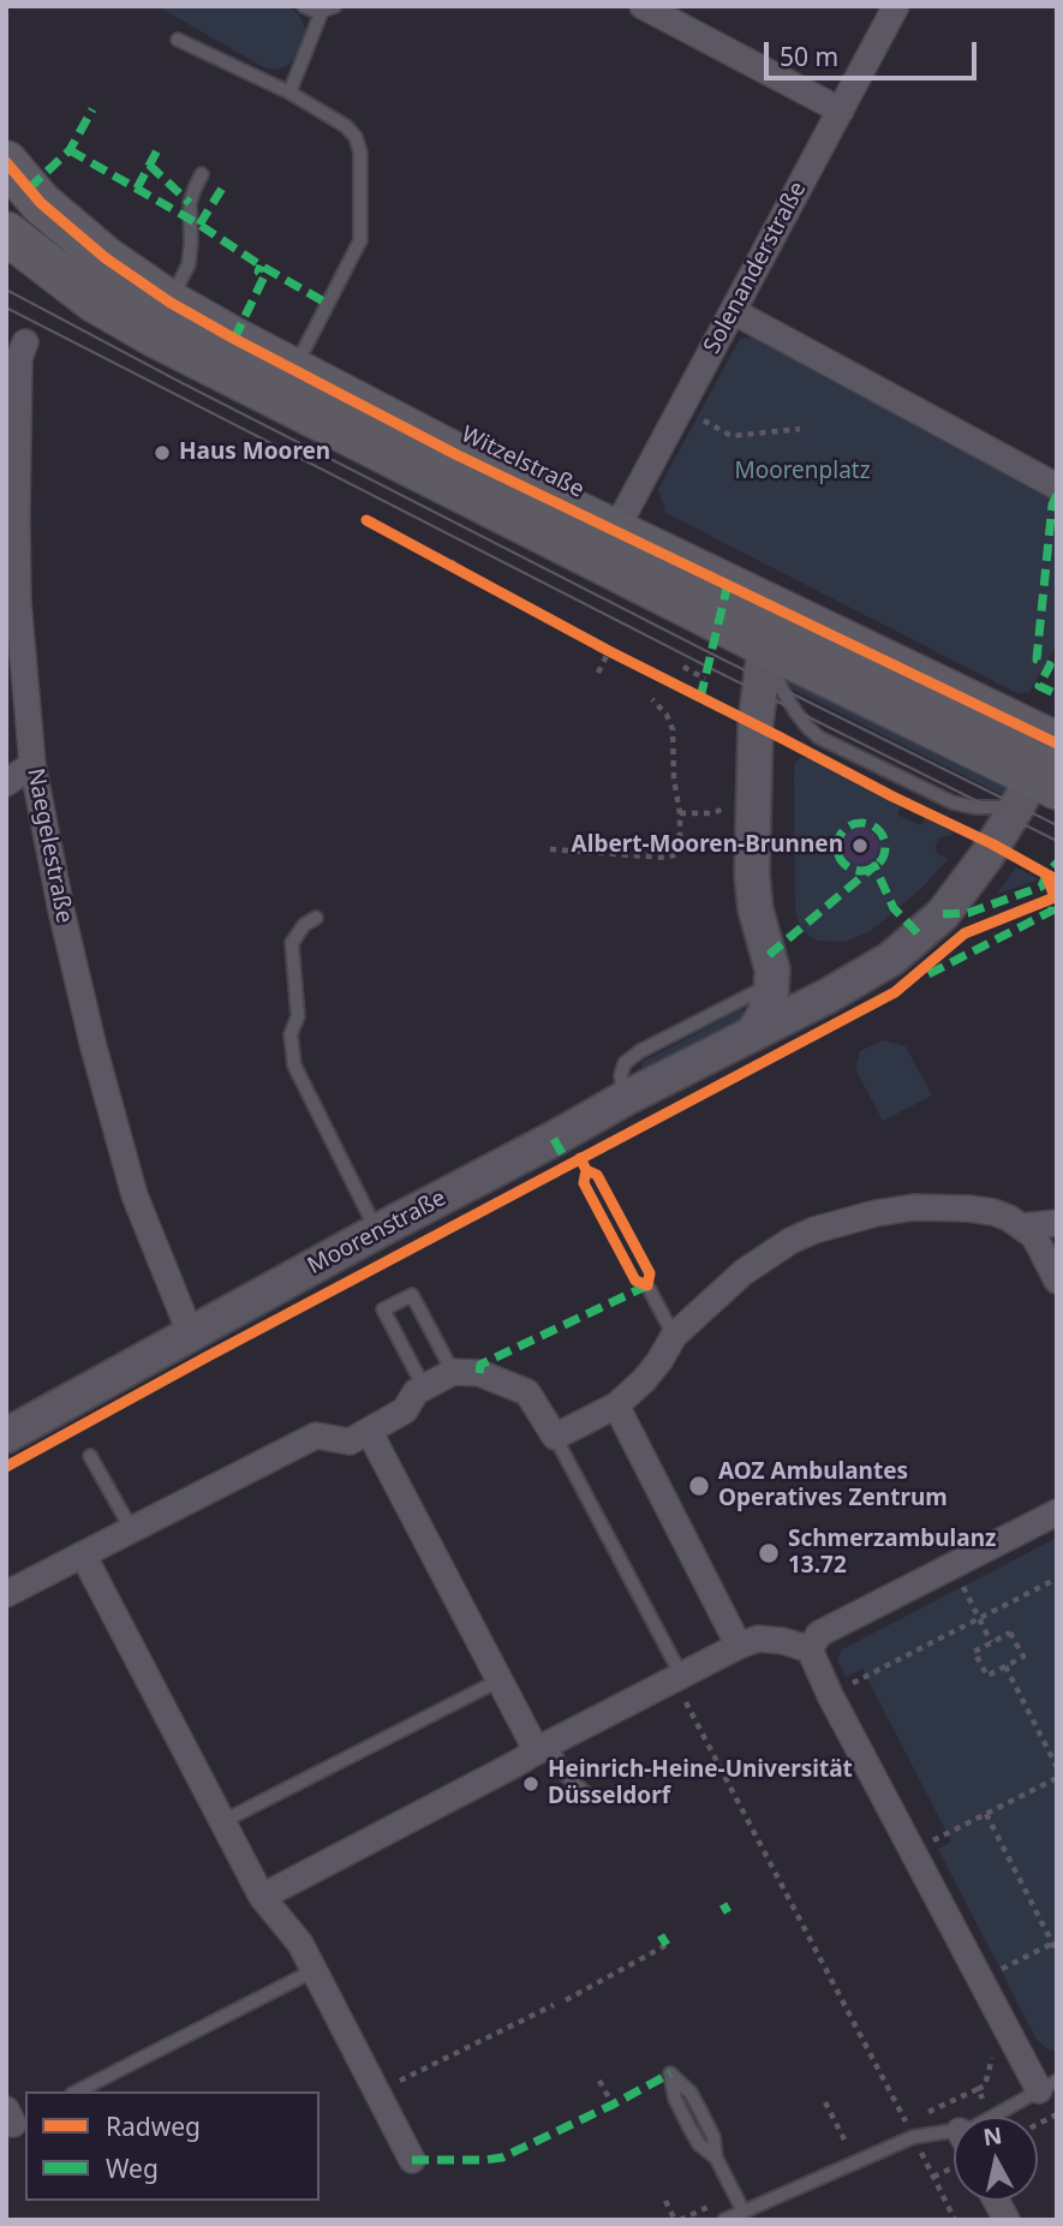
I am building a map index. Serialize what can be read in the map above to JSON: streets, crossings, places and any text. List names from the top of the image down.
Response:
{
  "streets": {
    "main road": ["Witzelstraße"],
    "street": ["Solenanderstraße", "Naegelestraße", "Moorenstraße"]
  },
  "crossings": [
    ["Solenanderstraße", "Witzelstraße"],
    ["Witzelstraße", "Moorenstraße"],
    ["Naegelestraße", "Moorenstraße"]
  ],
  "parks": ["Moorenplatz"],
  "places": [
    "Haus Mooren",
    "Albert-Mooren-Brunnen",
    "AOZ Ambulantes Operatives Zentrum",
    "Schmerzambulanz 13.72",
    "Heinrich-Heine-Universität Düsseldorf"
  ],
  "legend": ["Radweg", "Weg"],
  "scale_bar": "50 m",
  "north": "top"
}
